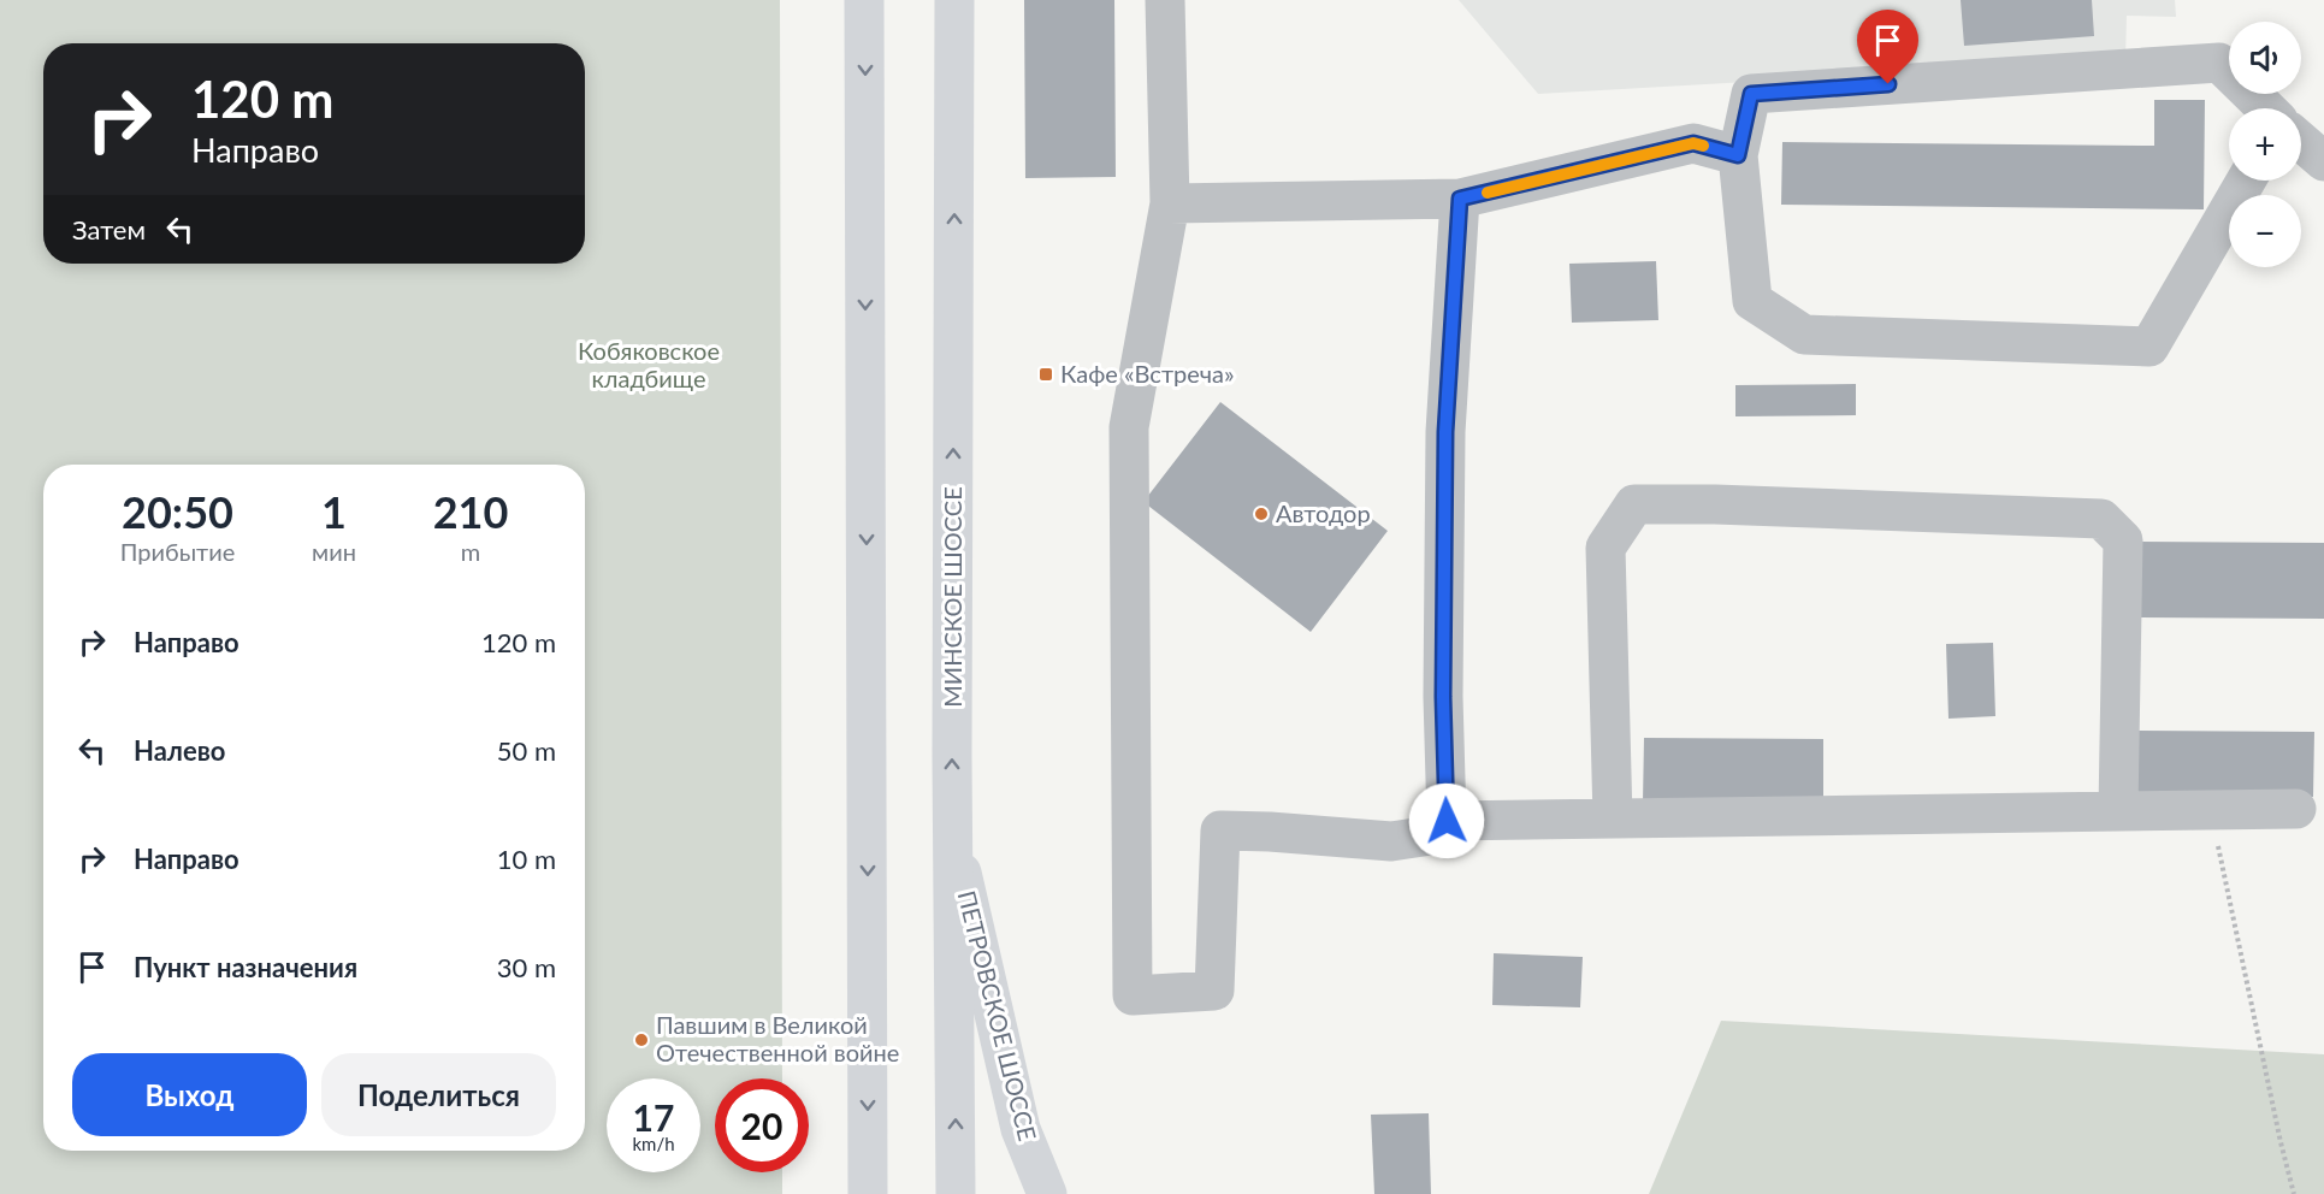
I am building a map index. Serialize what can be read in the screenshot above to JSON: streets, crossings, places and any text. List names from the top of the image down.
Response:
{
  "streets": {
    "main road": ["МИНСКОЕ ШОССЕ", "ПЕТРОВСКОЕ ШОССЕ"]
  },
  "crossings": [
    ["МИНСКОЕ ШОССЕ", "ПЕТРОВСКОЕ ШОССЕ"]
  ],
  "parks": ["Кобяковское кладбище"],
  "places": {
    "transit": ["Кафе «Встреча»"],
    "other": ["Автодор", "Павшим в Великой Отечественной войне"]
  },
  "page": {
    "map_buttons": ["+", "−"],
    "turn": ["120 m", "Направо"],
    "then": "Затем",
    "eta": [
      "20:50",
      "Прибытие",
      "1",
      "мин",
      "210",
      "m"
    ],
    "list": [
      {
        "name": "Направо",
        "value": "120 m"
      },
      {
        "name": "Налево",
        "value": "50 m"
      },
      {
        "name": "Направо",
        "value": "10 m"
      },
      {
        "name": "Пункт назначения",
        "value": "30 m"
      }
    ],
    "buttons": ["Выход", "Поделиться"],
    "speed": "17 km/h",
    "limit": "20"
  }
}
